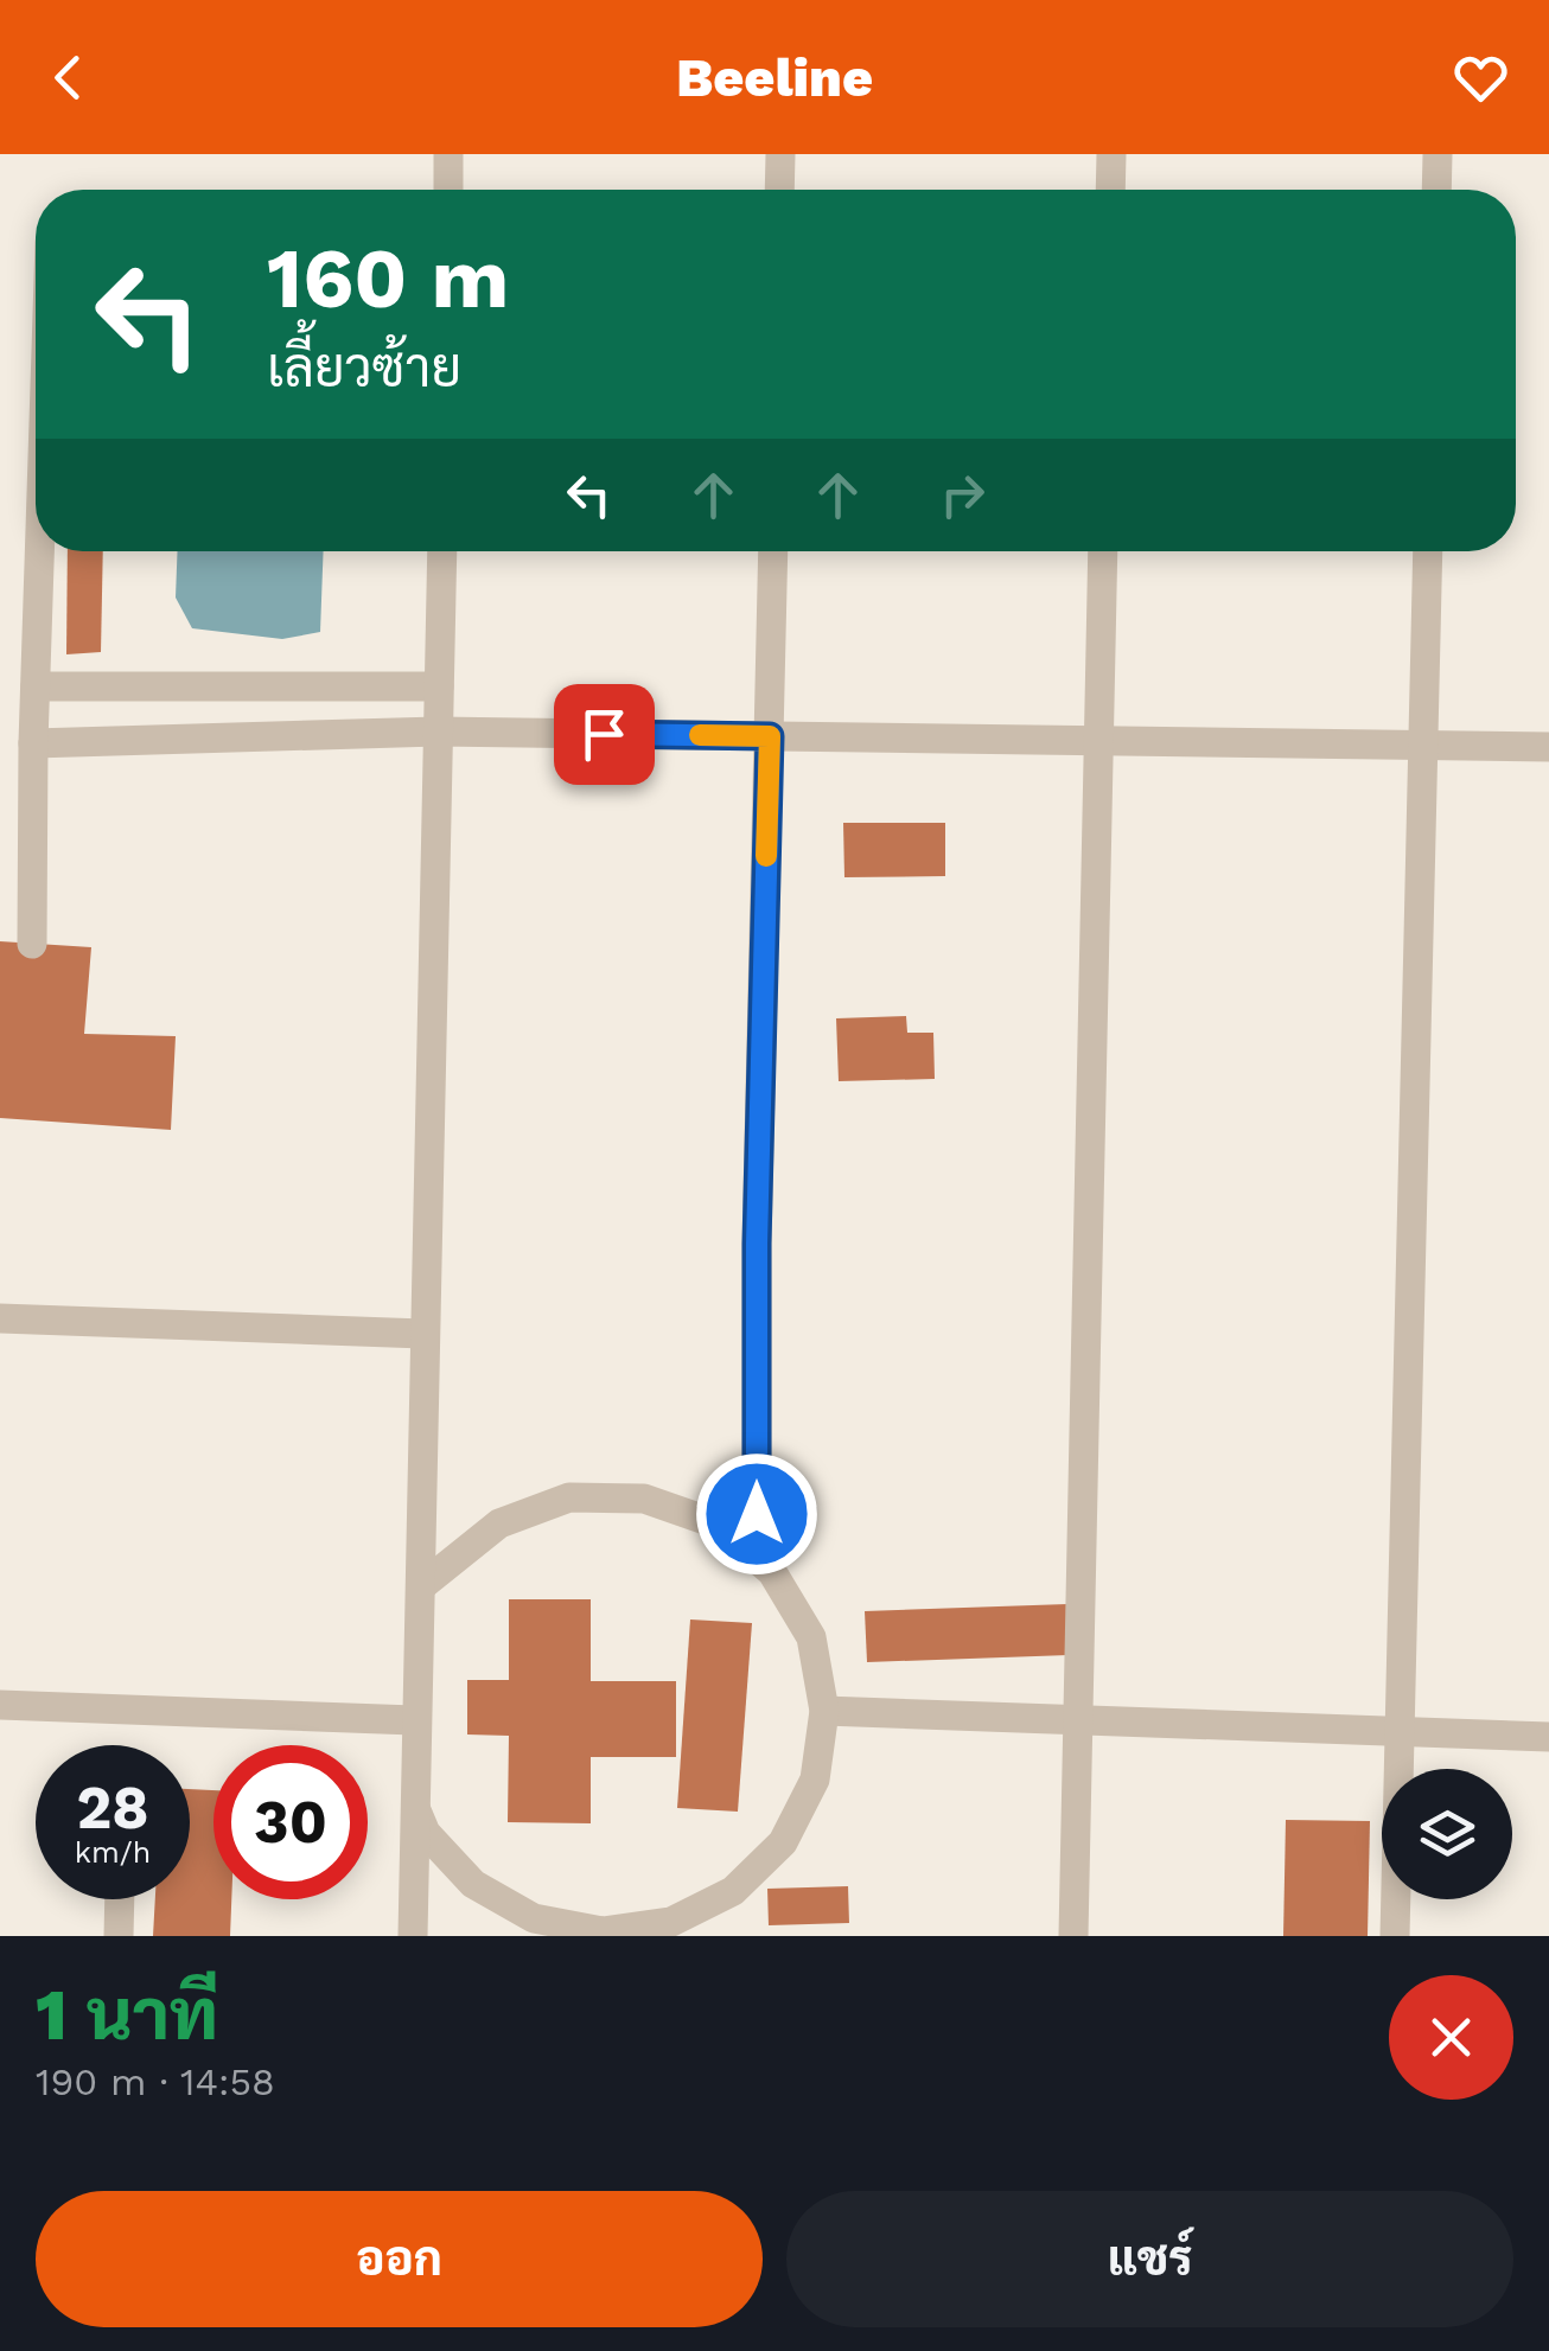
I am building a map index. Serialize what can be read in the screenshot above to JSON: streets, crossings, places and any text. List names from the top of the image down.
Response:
{
  "page": {
    "header": "Beeline",
    "turn": ["160 m", "เลี้ยวซ้าย"],
    "speed": "28 km/h",
    "limit": "30",
    "heading": ["1 นาที", "190 m · 14:58"],
    "buttons": ["ออก", "แชร์"]
  }
}
